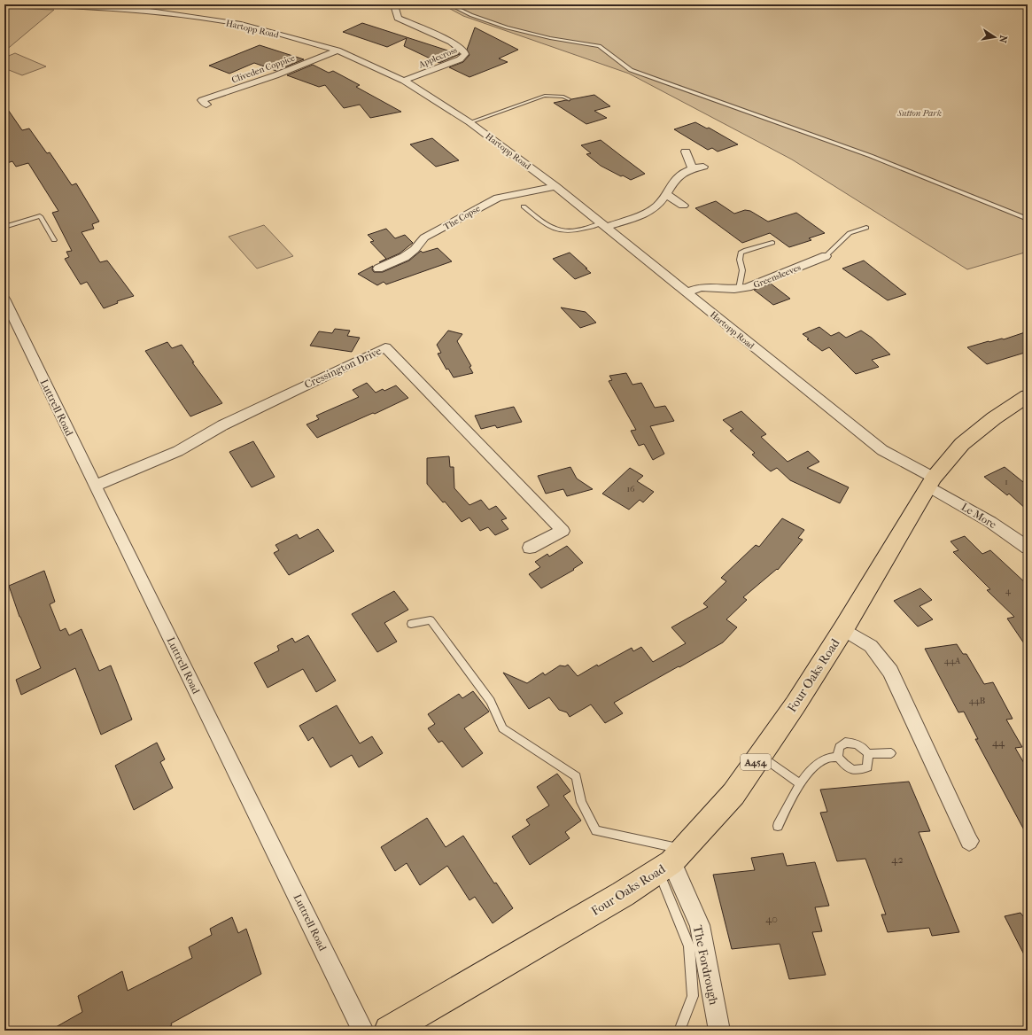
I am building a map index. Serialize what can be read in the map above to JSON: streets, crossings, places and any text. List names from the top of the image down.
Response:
{
  "streets": {
    "main road": ["Four Oaks Road", "A454"],
    "street": [
      "Hartopp Road",
      "Applecross",
      "Cliveden Coppice",
      "The Copse",
      "Greensleeves",
      "Cressington Drive",
      "Luttrell Road",
      "Le More",
      "The Fordrough"
    ]
  },
  "crossings": [
    ["Hartopp Road", "Applecross"],
    ["Hartopp Road", "Cliveden Coppice"],
    ["Hartopp Road", "The Copse"],
    ["Hartopp Road", "Greensleeves"],
    ["Hartopp Road", "Le More"],
    ["Hartopp Road", "Four Oaks Road"],
    ["Cressington Drive", "Luttrell Road"],
    ["Le More", "Four Oaks Road"],
    ["Four Oaks Road", "The Fordrough"]
  ],
  "parks": ["Sutton Park"],
  "house_numbers": [
    "1",
    "16",
    "4",
    "44A",
    "44B",
    "44",
    "42",
    "40"
  ],
  "north": "right"
}
